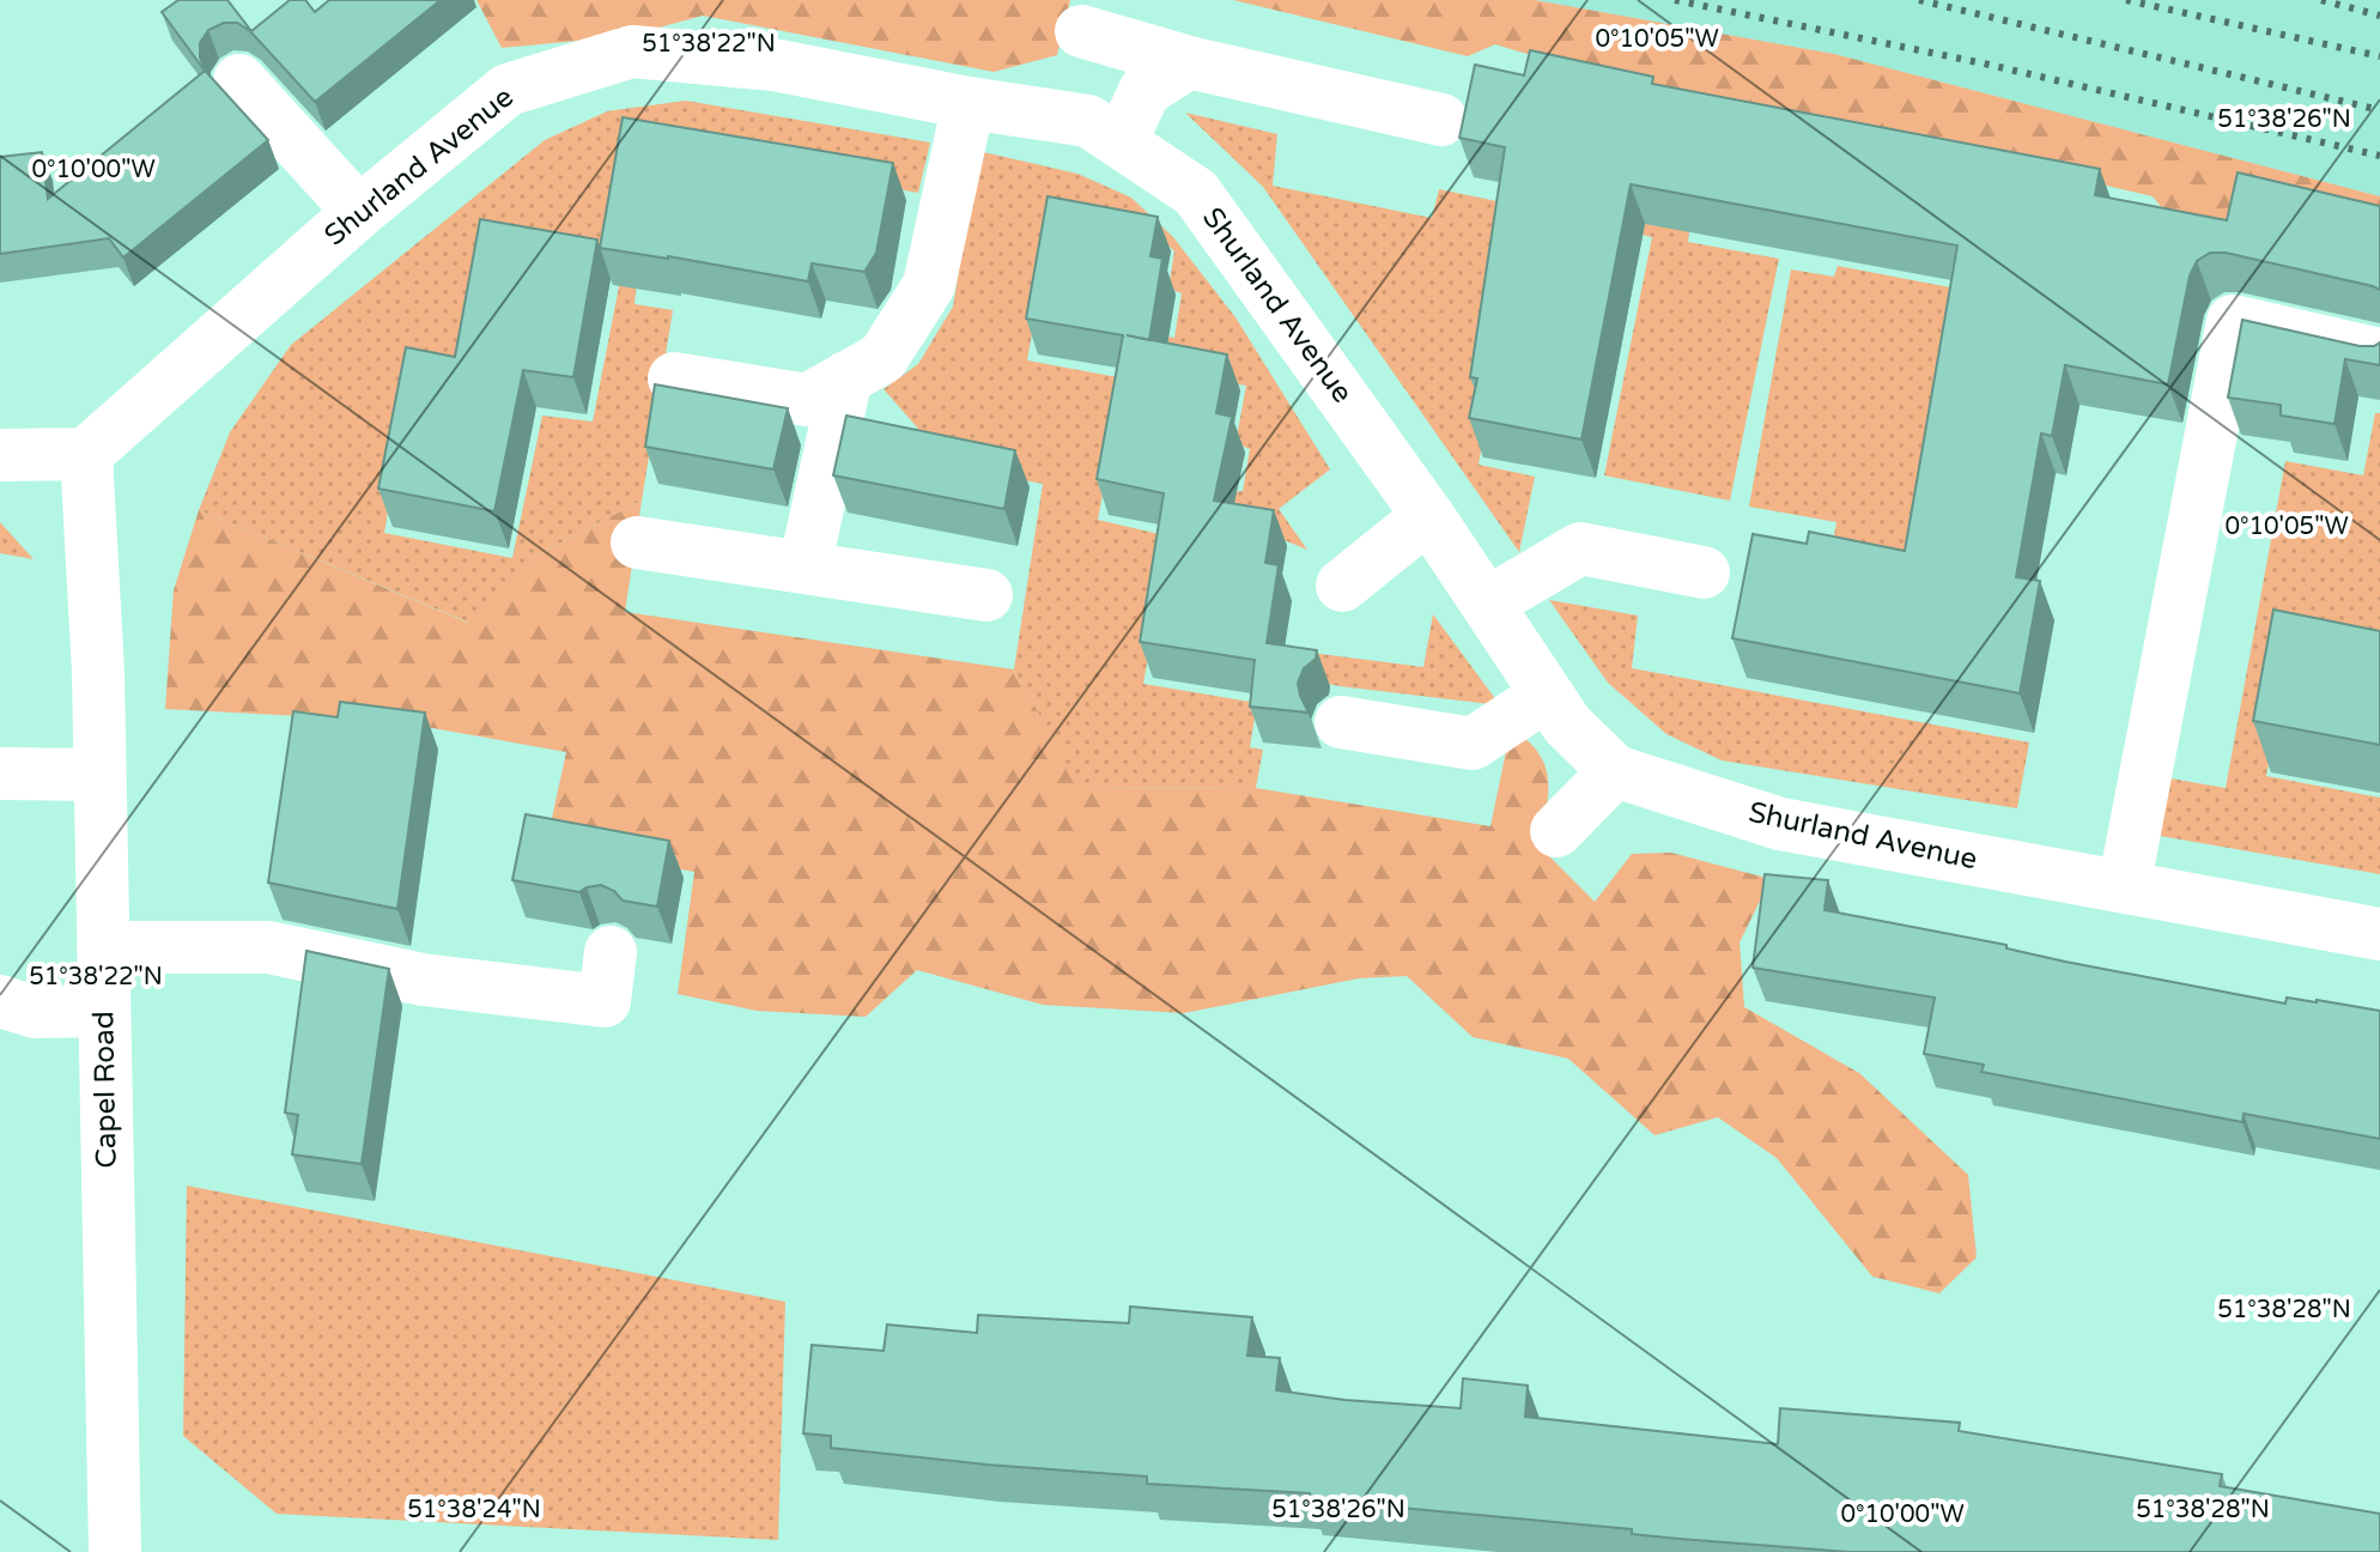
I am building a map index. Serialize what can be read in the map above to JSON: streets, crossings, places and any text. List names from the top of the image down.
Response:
{
  "streets": {
    "street": ["Shurland Avenue", "Capel Road"]
  },
  "crossings": [
    ["Shurland Avenue", "Capel Road"]
  ],
  "coordinates": [
    "0°10'05\"W",
    "51°38'22\"N",
    "51°38'26\"N",
    "0°10'00\"W",
    "51°38'28\"N",
    "51°38'24\"N"
  ]
}
